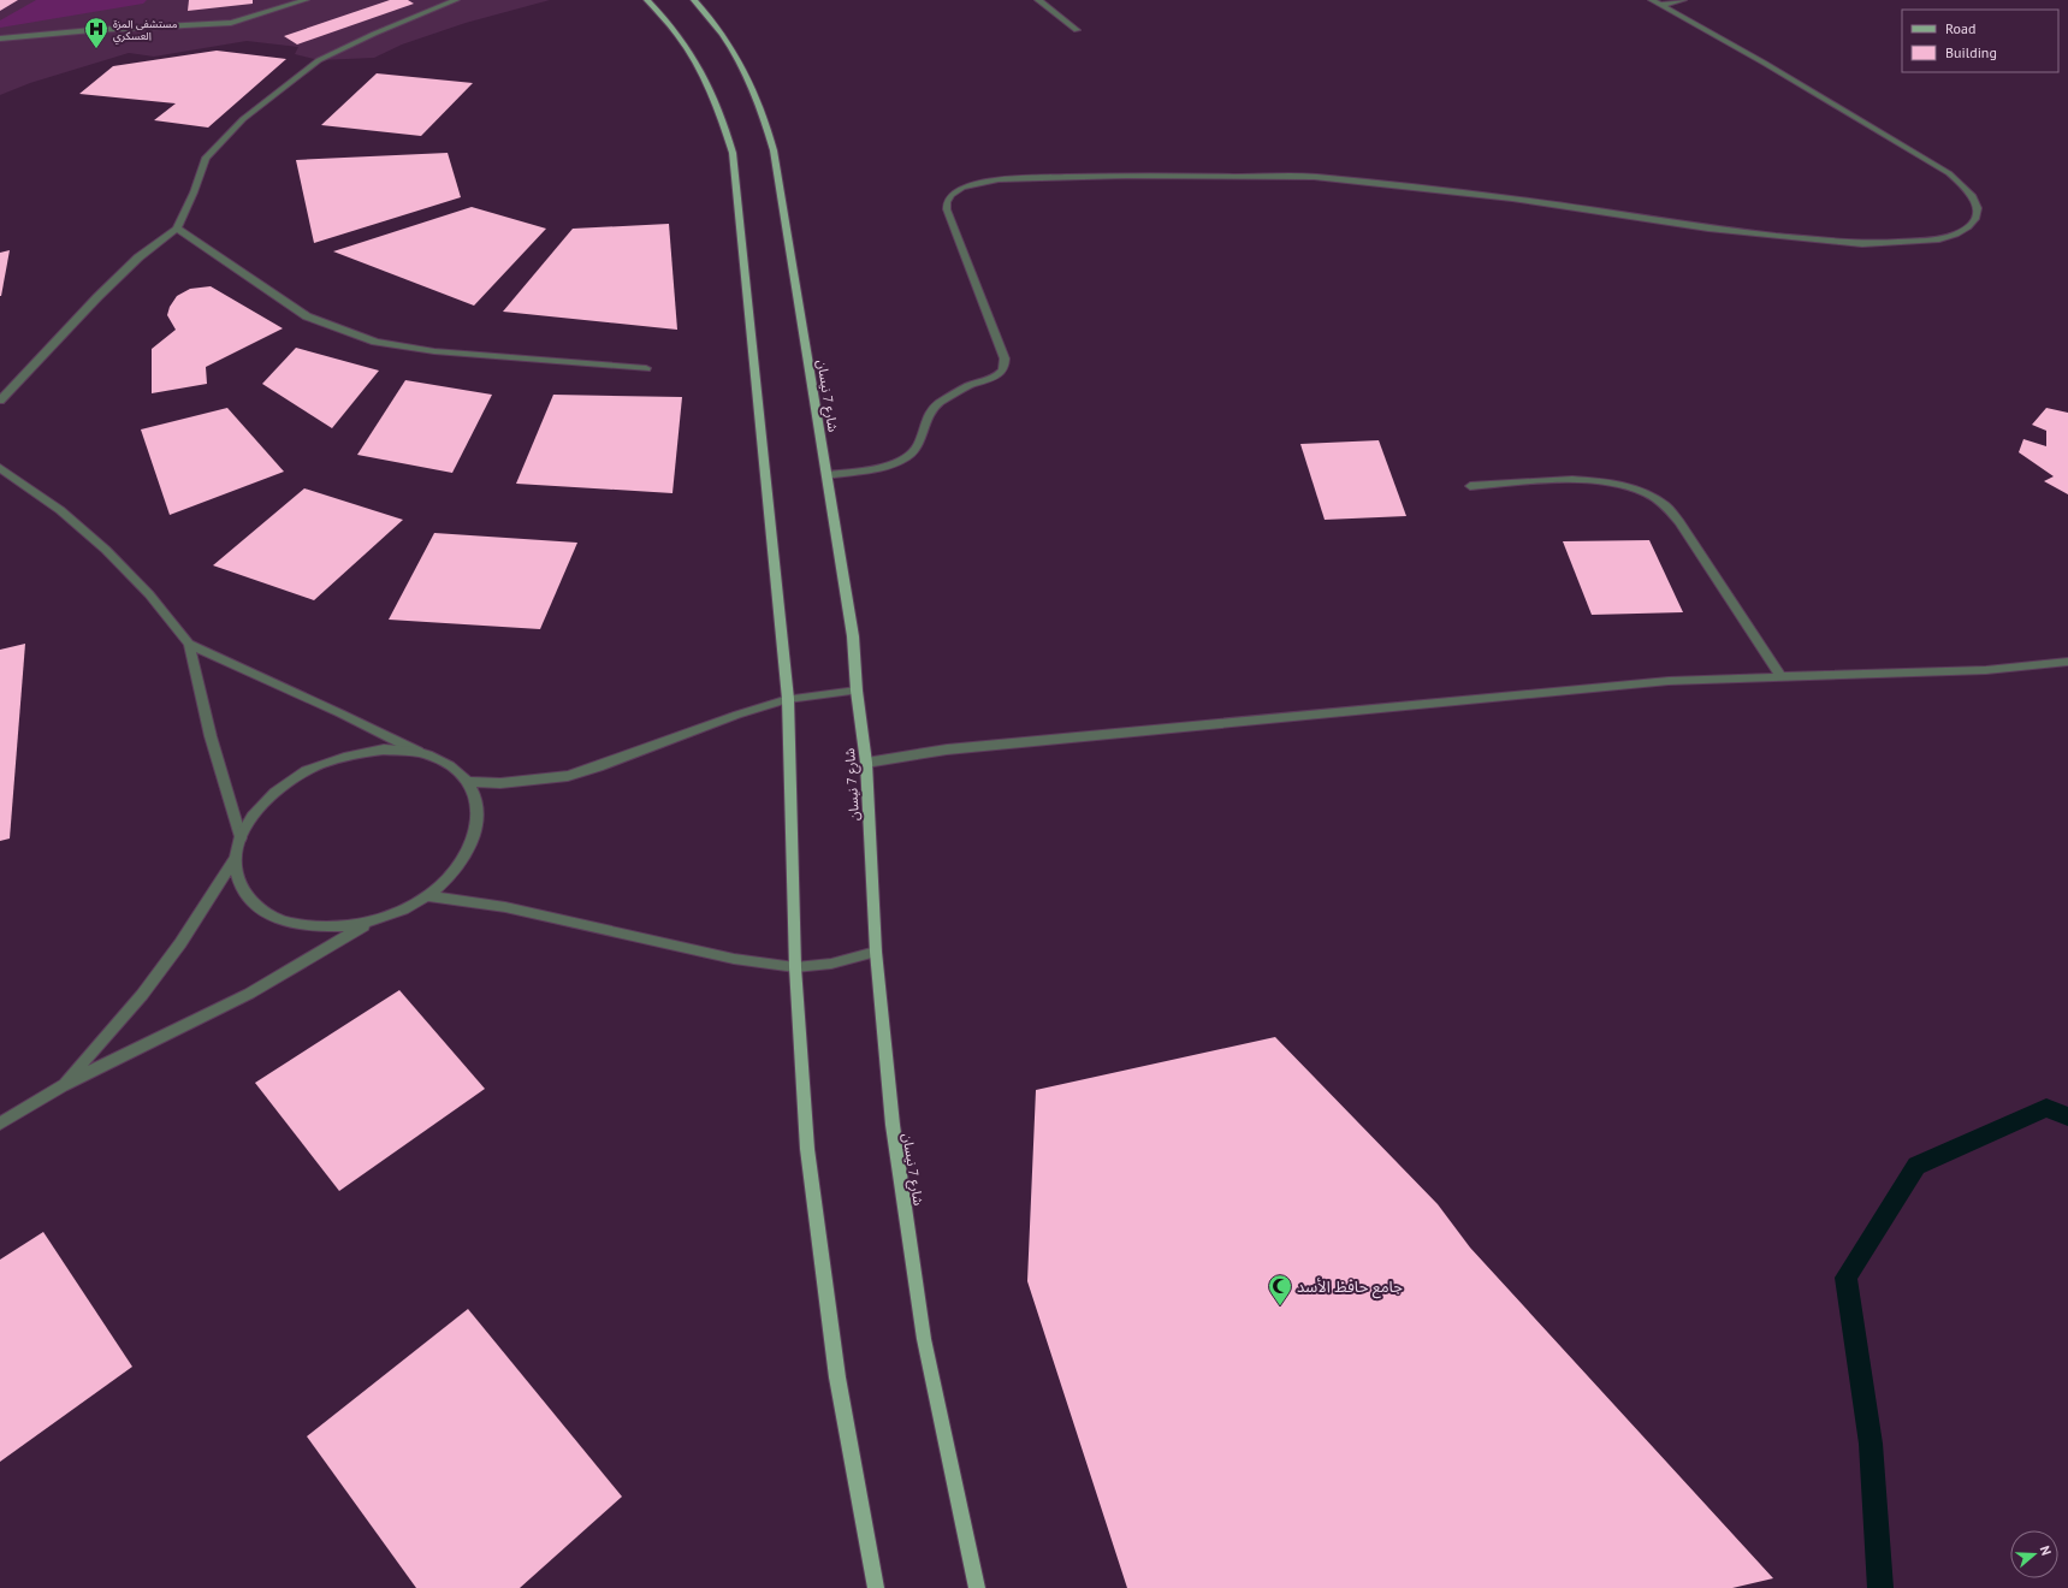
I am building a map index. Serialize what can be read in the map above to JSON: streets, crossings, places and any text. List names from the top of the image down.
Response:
{
  "streets": {
    "main road": ["شارع 7 نيسان"]
  },
  "places": {
    "hospital": ["مستشفى المزة العسكري"],
    "mosque": ["جامع حافظ الأسد"]
  },
  "legend": ["Road", "Building"],
  "north": "right"
}
